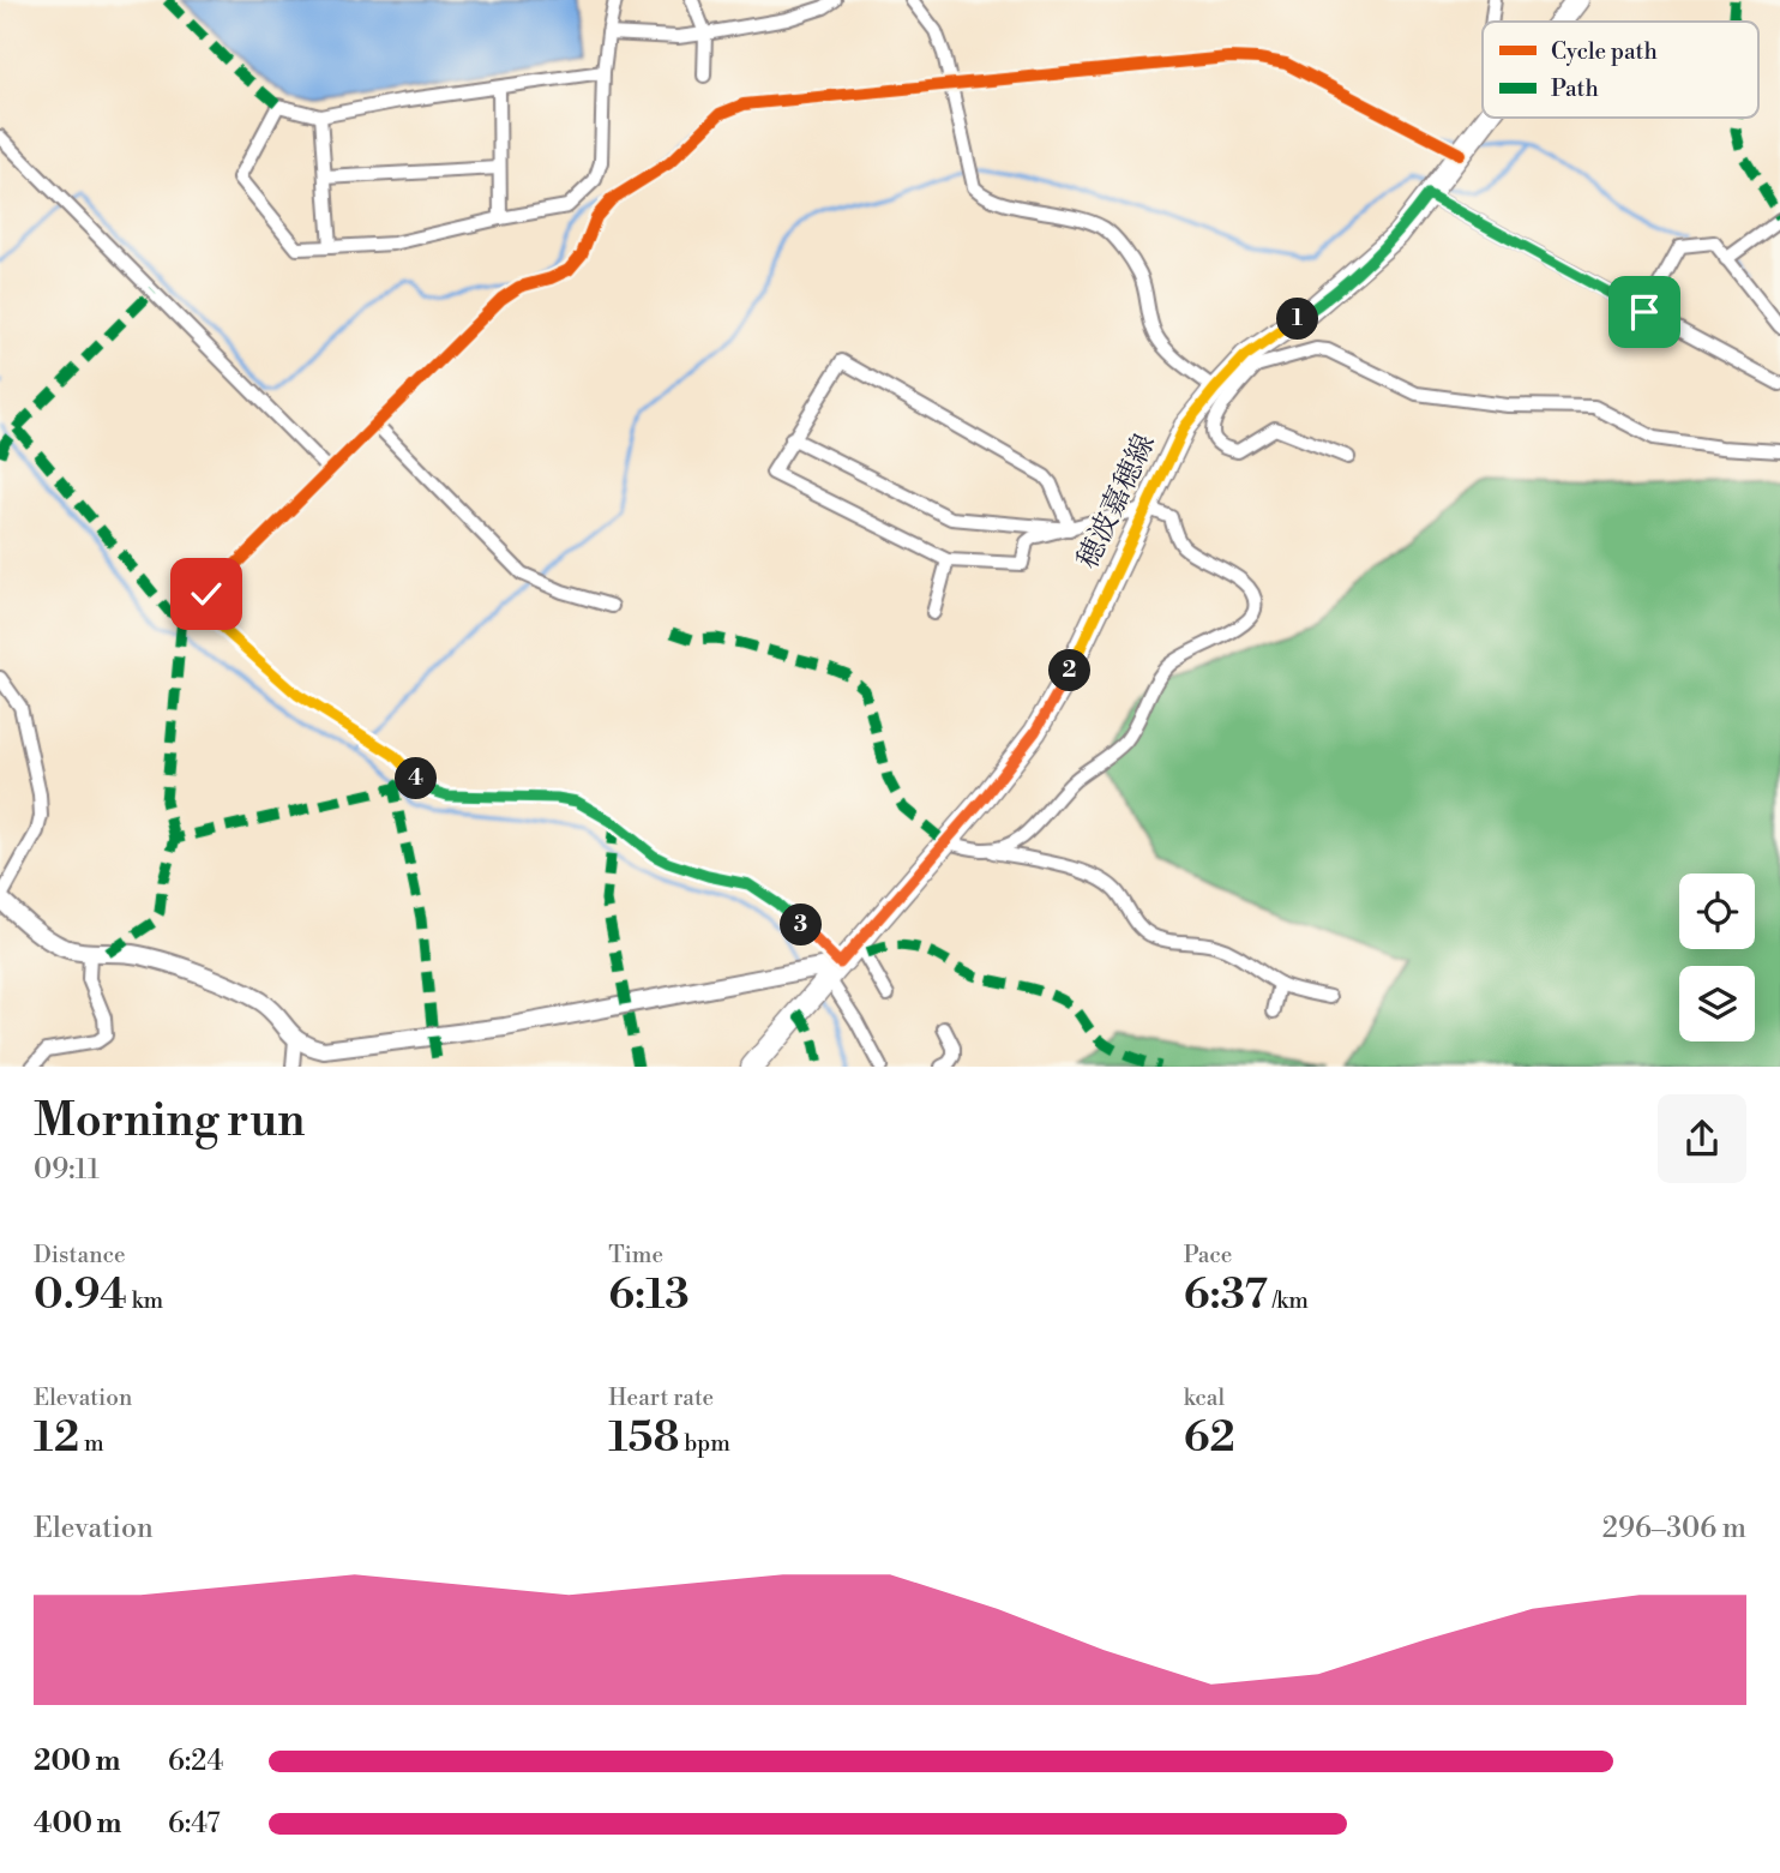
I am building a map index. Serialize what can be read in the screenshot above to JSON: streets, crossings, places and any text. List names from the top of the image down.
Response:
{
  "streets": {
    "main road": ["穂波嘉穂線"]
  },
  "legend": ["Cycle path", "Path"],
  "page": {
    "pins": [
      "1",
      "2",
      "4",
      "3"
    ],
    "heading": ["Morning run", "09:11"],
    "stats": [
      ["Distance", "0.94 km"],
      ["Time", "6:13"],
      ["Pace", "6:37 /km"],
      ["Elevation", "12 m"],
      ["Heart rate", "158 bpm"],
      ["kcal", "62"]
    ],
    "chart": ["Elevation", "296–306 m"],
    "list": [
      {
        "name": "200 m",
        "note": "6:24"
      },
      {
        "name": "400 m",
        "note": "6:47"
      }
    ]
  }
}
